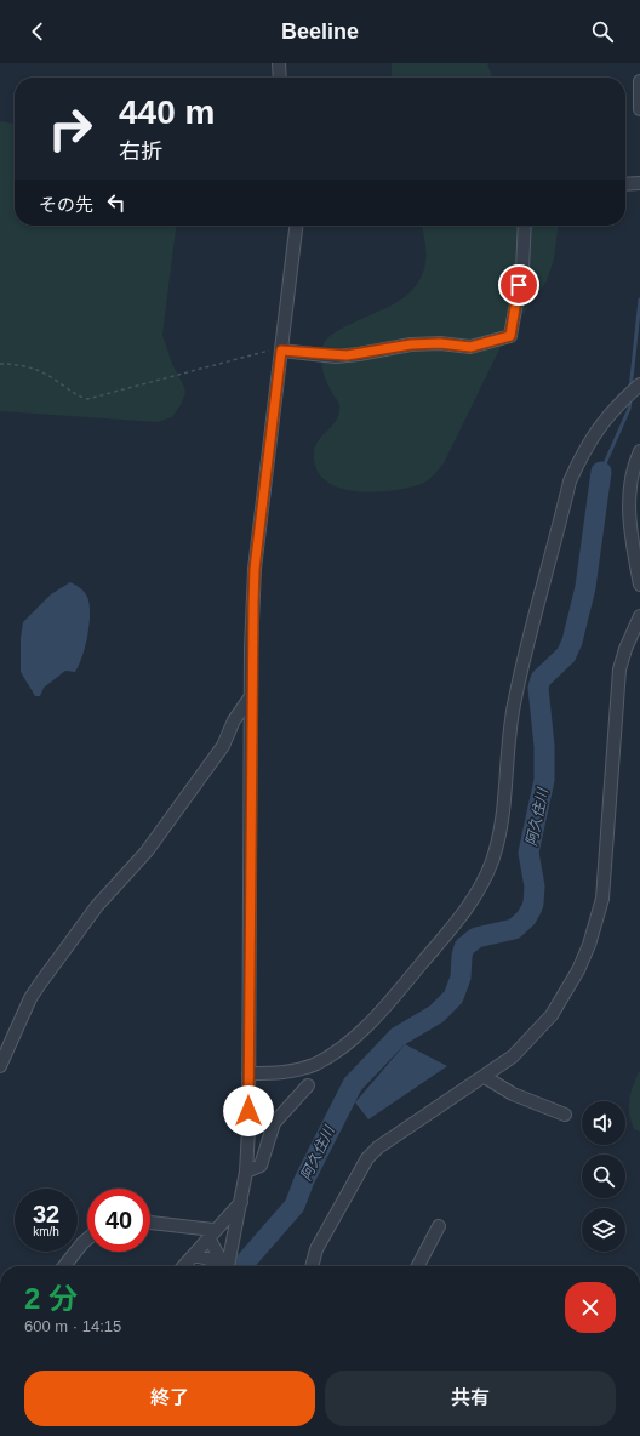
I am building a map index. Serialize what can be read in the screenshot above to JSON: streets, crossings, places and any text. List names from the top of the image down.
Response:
{
  "water": ["阿久住川"],
  "page": {
    "header": "Beeline",
    "turn": ["440 m", "右折"],
    "then": "その先",
    "speed": "32 km/h",
    "limit": "40",
    "heading": ["2 分", "600 m · 14:15"],
    "buttons": ["終了", "共有"]
  }
}
